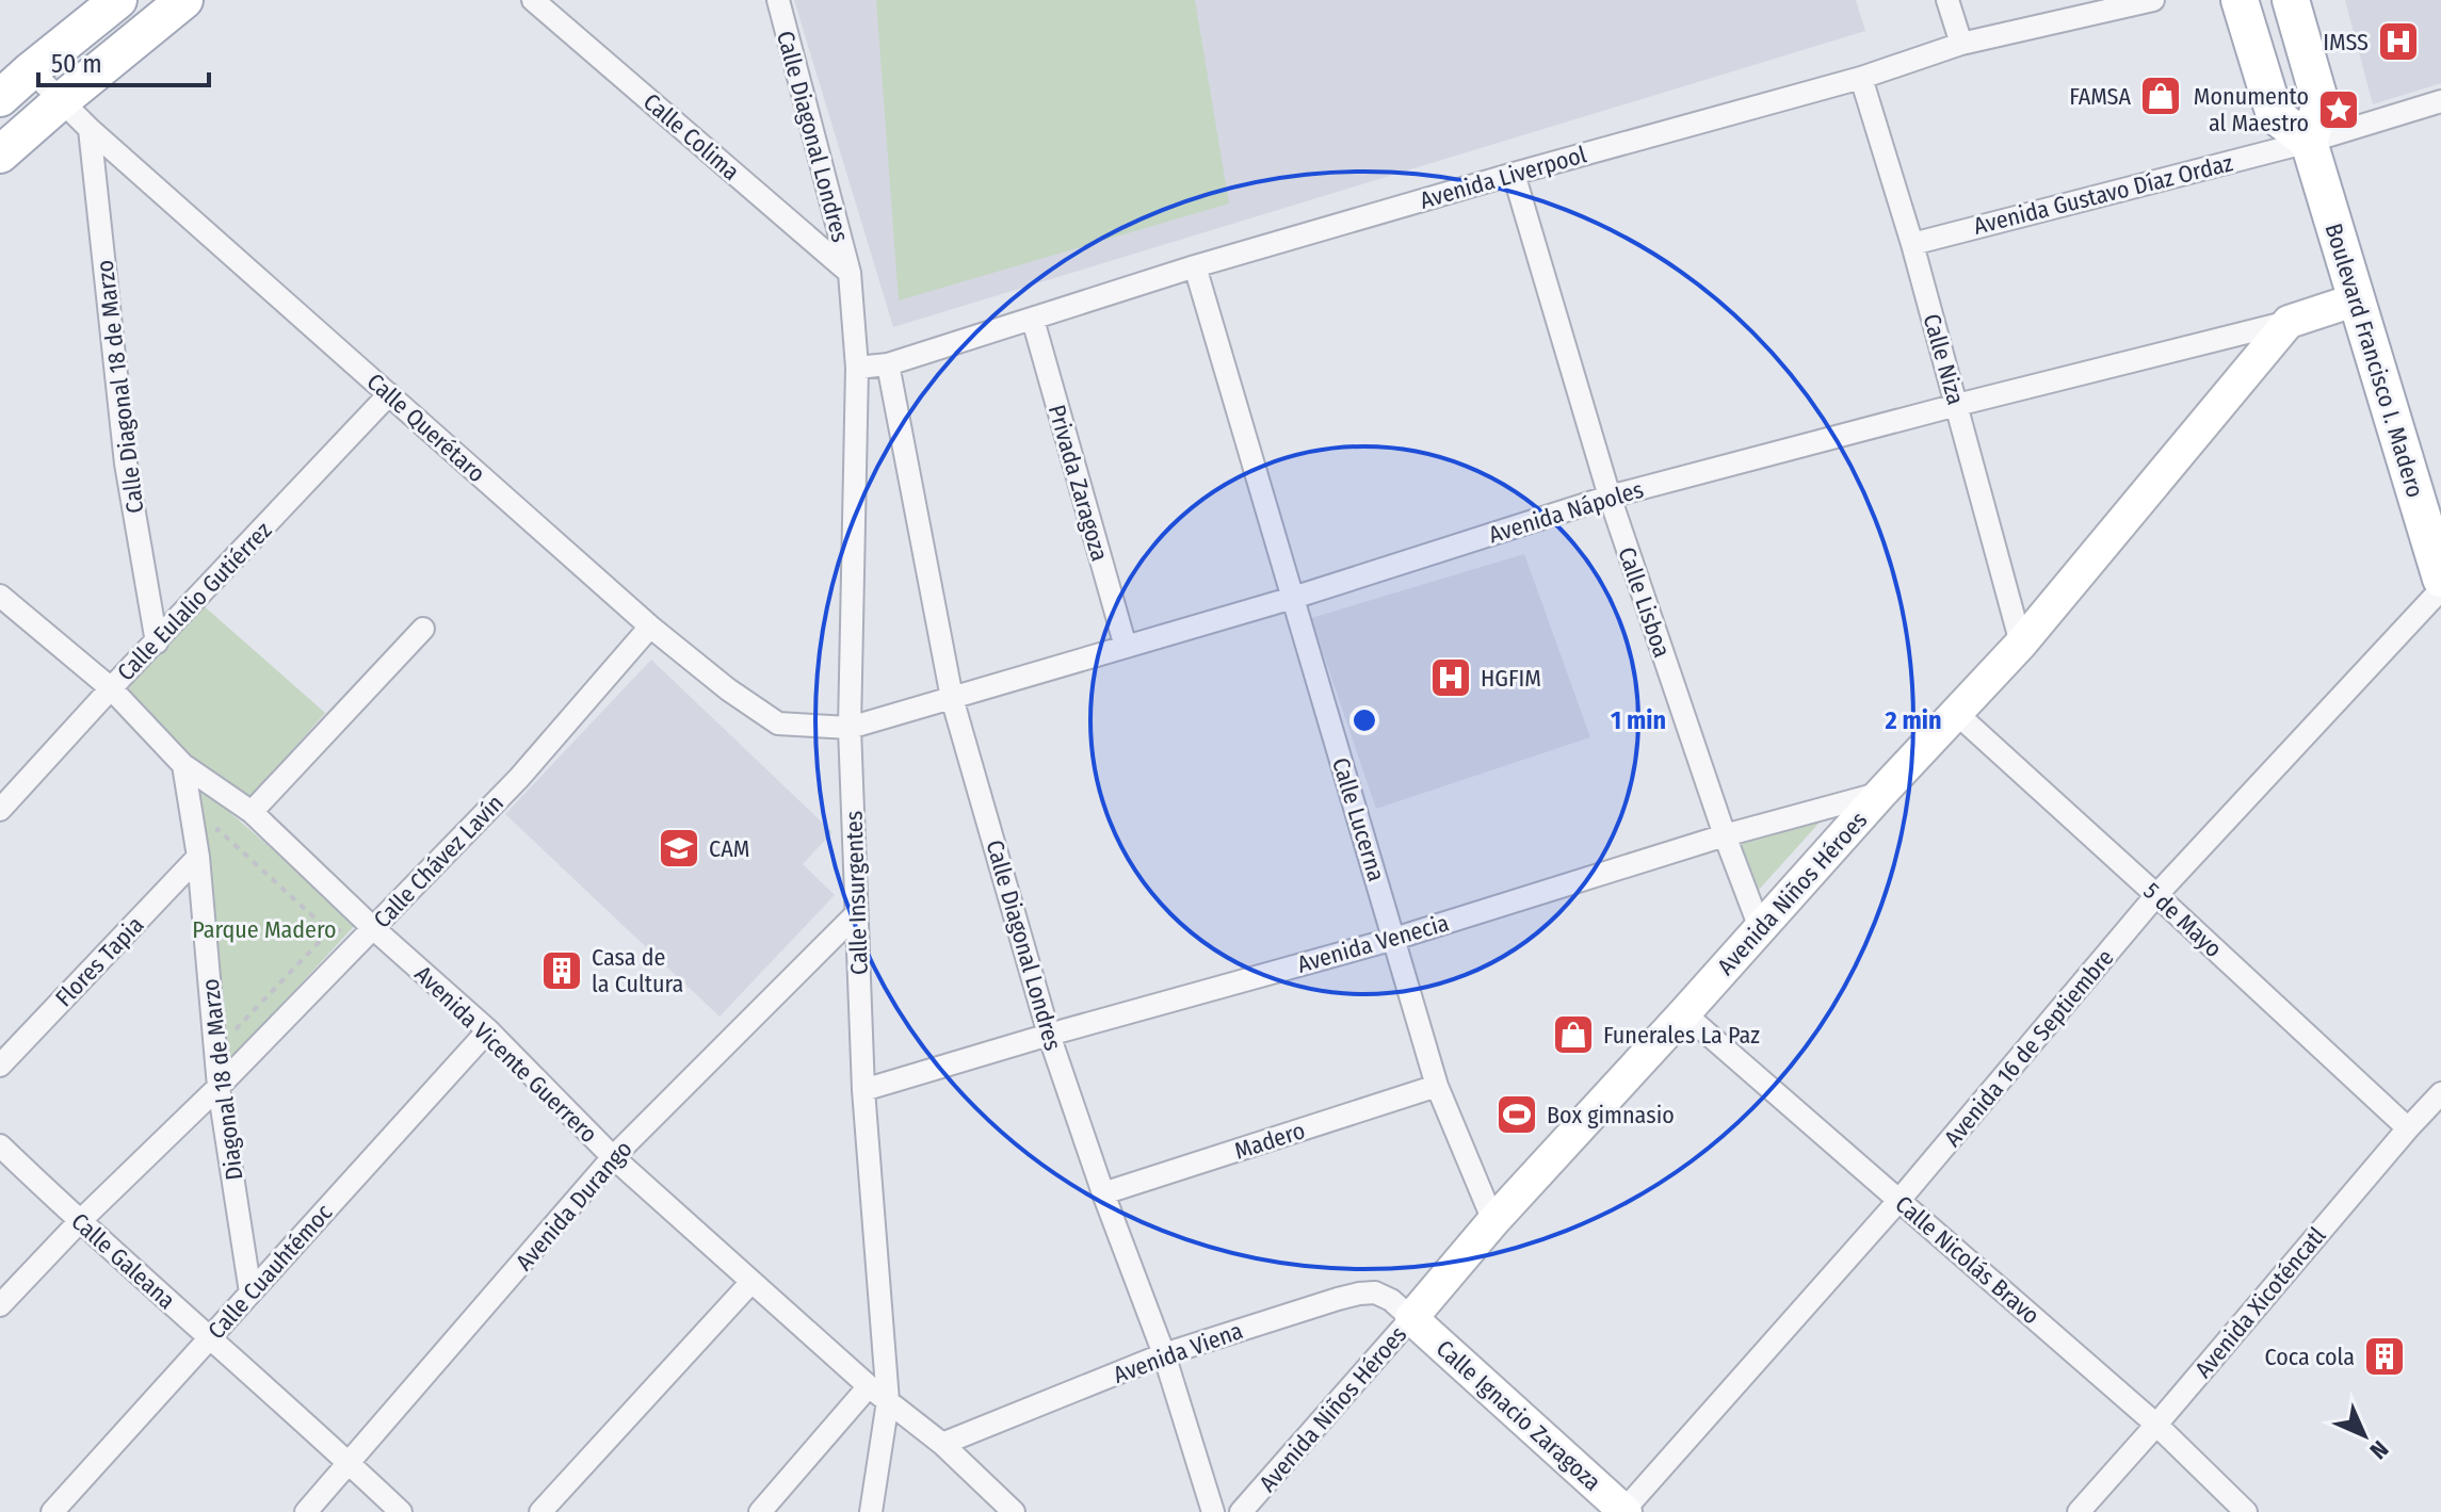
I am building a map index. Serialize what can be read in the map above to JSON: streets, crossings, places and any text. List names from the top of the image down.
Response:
{
  "streets": {
    "main road": ["Boulevard Francisco I. Madero"],
    "street": [
      "Calle Colima",
      "Calle Diagonal Londres",
      "Avenida Liverpool",
      "Avenida Gustavo Díaz Ordaz",
      "Calle Niza",
      "Calle Diagonal 18 de Marzo",
      "Calle Querétaro",
      "Privada Zaragoza",
      "Avenida Nápoles",
      "Calle Eulalio Gutiérrez",
      "Calle Lisboa",
      "Calle Lucerna",
      "Calle Chávez Lavín",
      "Calle Insurgentes",
      "Avenida Niños Héroes",
      "5 de Mayo",
      "Avenida Venecia",
      "Flores Tapia",
      "Avenida 16 de Septiembre",
      "Avenida Vicente Guerrero",
      "Diagonal 18 de Marzo",
      "Madero",
      "Avenida Durango",
      "Calle Nicolás Bravo",
      "Calle Galeana",
      "Calle Cuauhtémoc",
      "Avenida Xicoténcatl",
      "Avenida Viena",
      "Calle Ignacio Zaragoza"
    ]
  },
  "crossings": [
    ["Calle Colima", "Calle Diagonal Londres"],
    ["Calle Colima", "Calle Insurgentes"],
    ["Calle Diagonal Londres", "Avenida Liverpool"],
    ["Calle Diagonal Londres", "Avenida Nápoles"],
    ["Calle Diagonal Londres", "Calle Insurgentes"],
    ["Calle Diagonal Londres", "Avenida Venecia"],
    ["Calle Diagonal Londres", "Madero"],
    ["Calle Diagonal Londres", "Avenida Viena"],
    ["Avenida Liverpool", "Calle Niza"],
    ["Avenida Liverpool", "Privada Zaragoza"],
    ["Avenida Liverpool", "Calle Lisboa"],
    ["Avenida Liverpool", "Calle Lucerna"],
    ["Avenida Liverpool", "Calle Insurgentes"],
    ["Avenida Gustavo Díaz Ordaz", "Calle Niza"],
    ["Avenida Gustavo Díaz Ordaz", "Boulevard Francisco I. Madero"],
    ["Calle Niza", "Avenida Nápoles"],
    ["Calle Niza", "Avenida Niños Héroes"],
    ["Calle Diagonal 18 de Marzo", "Calle Querétaro"],
    ["Calle Diagonal 18 de Marzo", "Calle Eulalio Gutiérrez"],
    ["Calle Querétaro", "Avenida Nápoles"],
    ["Calle Querétaro", "Calle Eulalio Gutiérrez"],
    ["Calle Querétaro", "Calle Chávez Lavín"],
    ["Calle Querétaro", "Calle Insurgentes"],
    ["Privada Zaragoza", "Avenida Nápoles"],
    ["Avenida Nápoles", "Calle Lisboa"],
    ["Avenida Nápoles", "Calle Lucerna"],
    ["Avenida Nápoles", "Calle Insurgentes"],
    ["Avenida Nápoles", "Avenida Niños Héroes"],
    ["Calle Eulalio Gutiérrez", "Avenida Vicente Guerrero"],
    ["Calle Lisboa", "Avenida Niños Héroes"],
    ["Calle Lisboa", "Avenida Venecia"],
    ["Calle Lucerna", "Avenida Niños Héroes"],
    ["Calle Lucerna", "Avenida Venecia"],
    ["Calle Lucerna", "Madero"],
    ["Calle Chávez Lavín", "Avenida Vicente Guerrero"],
    ["Calle Chávez Lavín", "Diagonal 18 de Marzo"],
    ["Calle Chávez Lavín", "Calle Galeana"],
    ["Calle Insurgentes", "Avenida Venecia"],
    ["Calle Insurgentes", "Avenida Vicente Guerrero"],
    ["Calle Insurgentes", "Avenida Durango"],
    ["Avenida Niños Héroes", "5 de Mayo"],
    ["Avenida Niños Héroes", "Avenida Venecia"],
    ["Avenida Niños Héroes", "Calle Nicolás Bravo"],
    ["Avenida Niños Héroes", "Avenida Viena"],
    ["Avenida Niños Héroes", "Calle Ignacio Zaragoza"],
    ["5 de Mayo", "Avenida 16 de Septiembre"],
    ["5 de Mayo", "Avenida Xicoténcatl"],
    ["Flores Tapia", "Diagonal 18 de Marzo"],
    ["Avenida 16 de Septiembre", "Calle Nicolás Bravo"],
    ["Avenida 16 de Septiembre", "Calle Ignacio Zaragoza"],
    ["Avenida Vicente Guerrero", "Diagonal 18 de Marzo"],
    ["Avenida Vicente Guerrero", "Avenida Durango"],
    ["Avenida Vicente Guerrero", "Calle Cuauhtémoc"],
    ["Avenida Vicente Guerrero", "Avenida Viena"],
    ["Diagonal 18 de Marzo", "Calle Cuauhtémoc"],
    ["Avenida Durango", "Calle Galeana"],
    ["Calle Nicolás Bravo", "Avenida Xicoténcatl"],
    ["Calle Galeana", "Calle Cuauhtémoc"],
    ["Avenida Viena", "Calle Ignacio Zaragoza"]
  ],
  "parks": ["Parque Madero"],
  "places": {
    "hospital": ["IMSS", "HGFIM"],
    "shop": ["FAMSA", "Funerales La Paz"],
    "place": ["Monumento al Maestro"],
    "school or university": ["CAM"],
    "building": ["Casa de la Cultura", "Coca cola"],
    "sports": ["Box gimnasio"]
  },
  "scale_bar": "50 m",
  "north": "bottom right",
  "rings": ["1 min", "2 min"]
}
